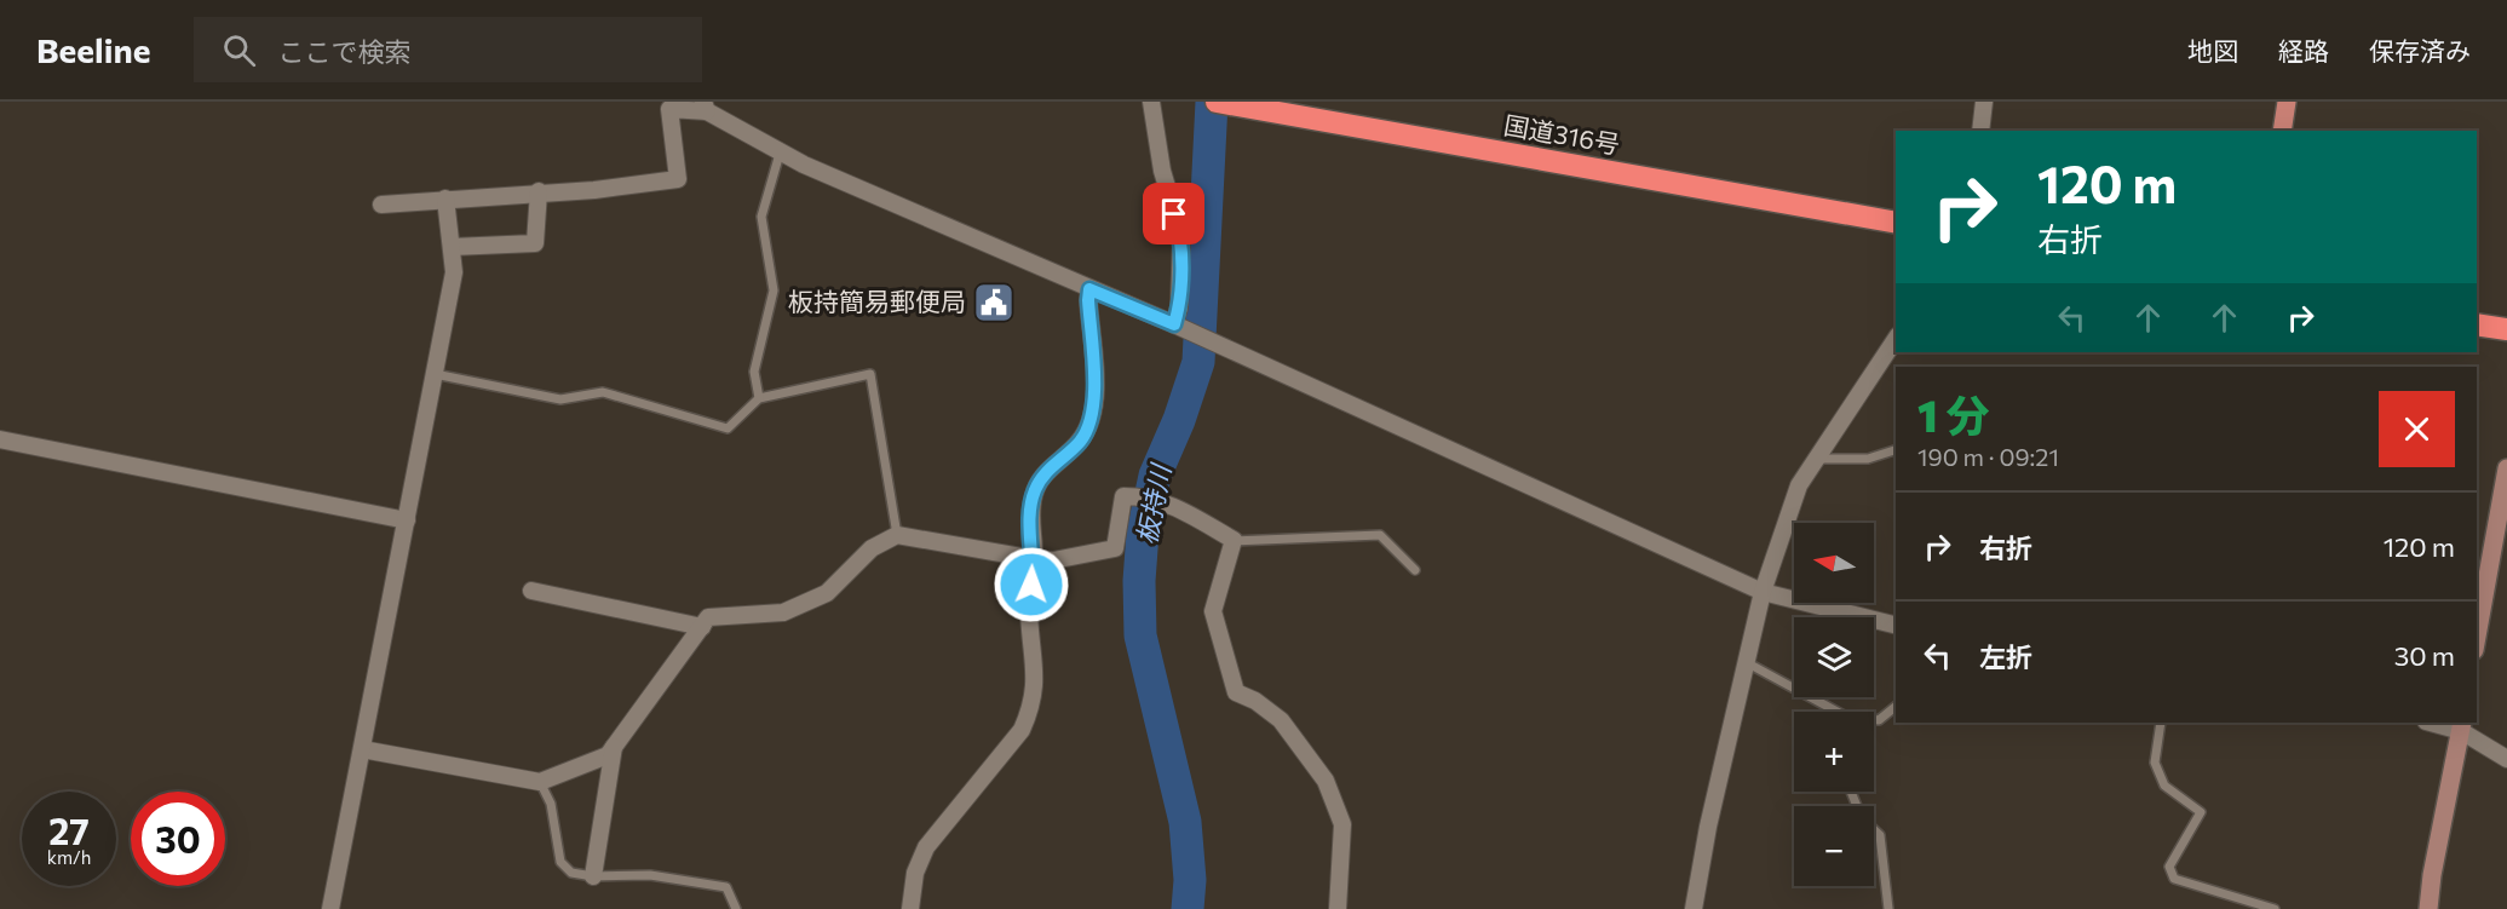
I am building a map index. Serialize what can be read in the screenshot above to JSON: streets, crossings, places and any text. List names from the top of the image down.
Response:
{
  "streets": {
    "highway": ["国道316号"]
  },
  "water": ["板持川"],
  "places": {
    "public building": ["板持簡易郵便局"]
  },
  "north": "left",
  "page": {
    "header": "Beeline",
    "search": "ここで検索",
    "nav": ["地図", "経路", "保存済み"],
    "turn": ["120 m", "右折"],
    "heading": ["1 分", "190 m · 09:21"],
    "list": [
      {
        "name": "右折",
        "value": "120 m"
      },
      {
        "name": "左折",
        "value": "30 m"
      }
    ],
    "map_buttons": ["+", "−"],
    "speed": "27 km/h",
    "limit": "30"
  }
}
